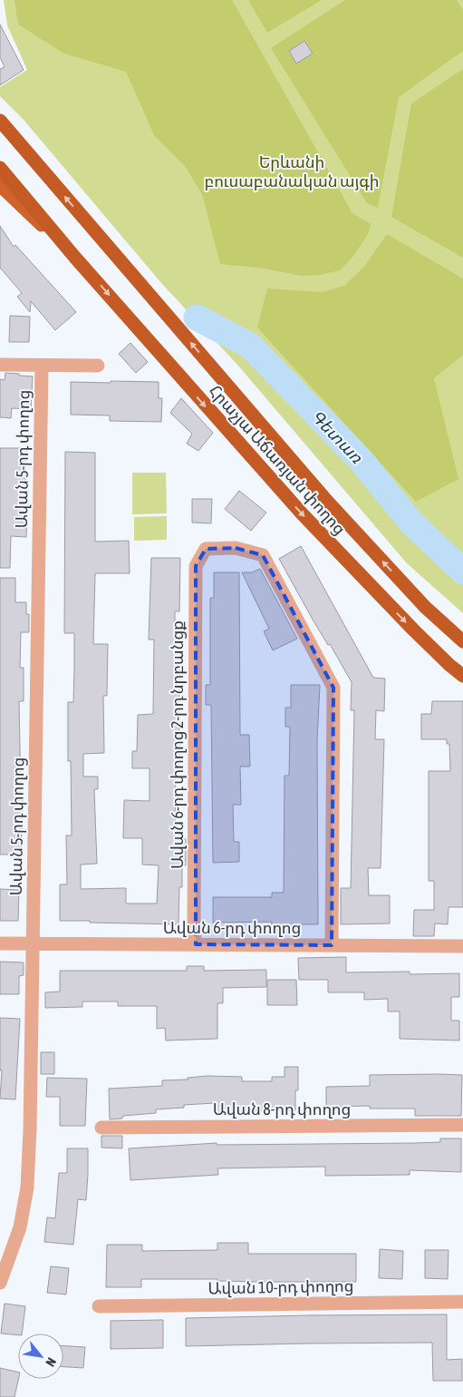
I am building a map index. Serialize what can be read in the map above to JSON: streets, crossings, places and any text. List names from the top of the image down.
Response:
{
  "streets": {
    "highway": ["Հրաչյա Աճառյան փողոց"],
    "street": [
      "Ավան 5-րդ փողոց",
      "Ավան 6-րդ փողոց 2-րդ նրբանցք",
      "Ավան 6-րդ փողոց",
      "Ավան 8-րդ փողոց",
      "Ավան 10-րդ փողոց"
    ]
  },
  "crossings": [
    ["Ավան 5-րդ փողոց", "Ավան 6-րդ փողոց"],
    ["Ավան 6-րդ փողոց 2-րդ նրբանցք", "Ավան 6-րդ փողոց"]
  ],
  "water": ["Գետառ"],
  "parks": ["Երևանի բուսաբանական այգի"],
  "north": "bottom right"
}
